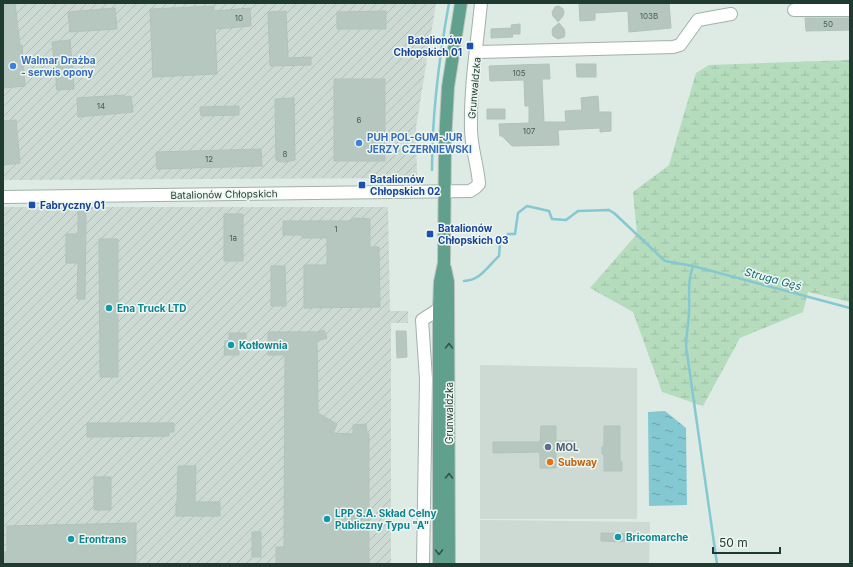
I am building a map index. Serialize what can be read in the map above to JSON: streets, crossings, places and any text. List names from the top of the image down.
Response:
{
  "streets": {
    "main road": ["Grunwaldzka"],
    "street": ["Batalionów Chłopskich"]
  },
  "crossings": [
    ["Grunwaldzka", "Batalionów Chłopskich"]
  ],
  "water": ["Struga Gęś"],
  "places": {
    "transit": [
      "Batalionów Chłopskich 01",
      "Batalionów Chłopskich 02",
      "Fabryczny 01",
      "Batalionów Chłopskich 03"
    ],
    "other": [
      "Walmar Drażba - serwis opony",
      "PUH POL-GUM-JUR JERZY CZERNIEWSKI",
      "Ena Truck LTD",
      "Kotłownia",
      "MOL",
      "Subway",
      "LPP S.A. Skład Celny Publiczny Typu \"A\"",
      "Bricomarche",
      "Erontrans"
    ]
  },
  "house_numbers": [
    "103B",
    "10",
    "50",
    "105",
    "14",
    "6",
    "107",
    "8",
    "12",
    "1",
    "1a"
  ],
  "scale_bar": "50 m"
}
